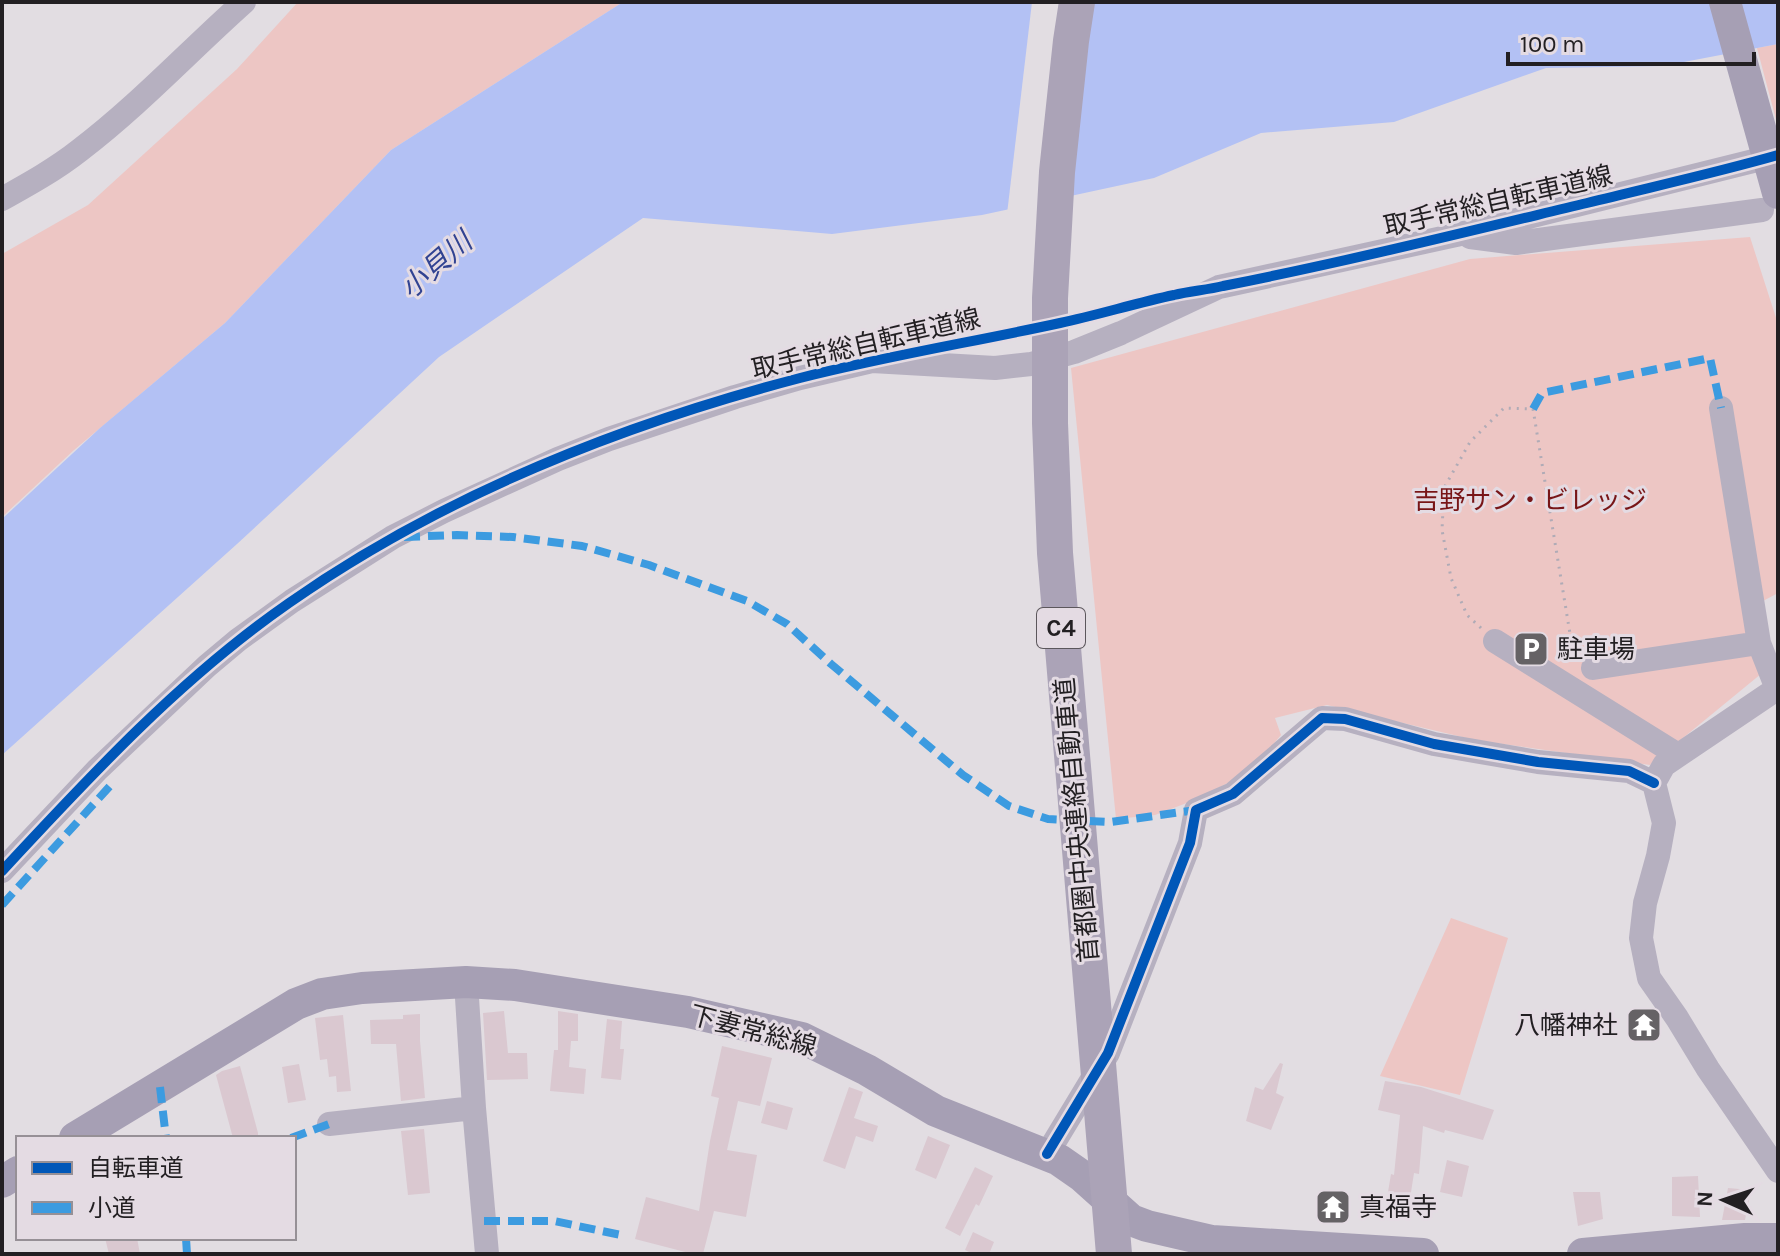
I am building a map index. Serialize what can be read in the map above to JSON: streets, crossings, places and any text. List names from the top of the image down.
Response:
{
  "streets": {
    "highway": ["C4", "首都圏中央連絡自動車道"],
    "main road": ["下妻常総線"],
    "street": ["取手常総自転車道線"]
  },
  "water": ["小貝川"],
  "parks": ["吉野サン・ビレッジ"],
  "places": {
    "parking": ["駐車場"],
    "temple": ["八幡神社", "真福寺"]
  },
  "legend": ["自転車道", "小道"],
  "scale_bar": "100 m",
  "north": "left"
}
